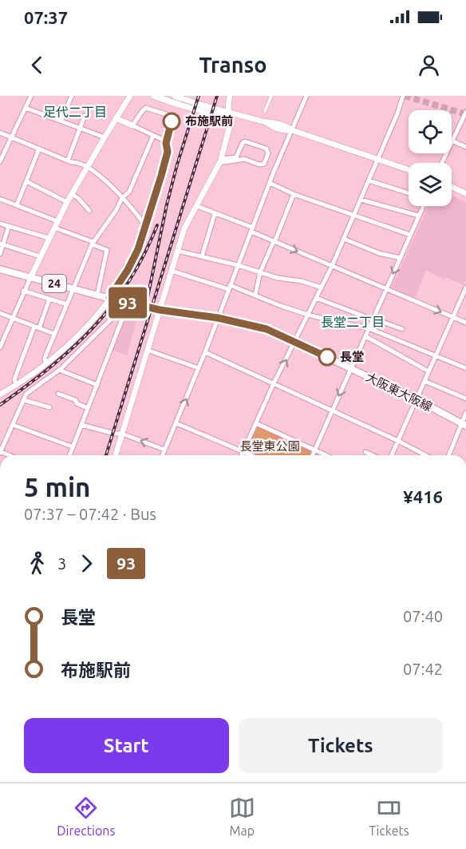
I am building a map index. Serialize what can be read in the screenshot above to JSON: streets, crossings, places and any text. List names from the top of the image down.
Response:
{
  "streets": {
    "main road": ["24", "大阪東大阪線"]
  },
  "districts": ["足代二丁目", "長堂二丁目"],
  "parks": ["長堂東公園"],
  "places": ["布施駅前", "長堂"],
  "lines": ["bus line 93"],
  "page": {
    "status": "07:37",
    "header": "Transo",
    "on_map": "93",
    "heading": ["5 min", "07:37 – 07:42 · Bus", "¥416"],
    "legs": ["3", "93"],
    "list": [
      {
        "name": "長堂",
        "value": "07:40"
      },
      {
        "name": "布施駅前",
        "value": "07:42"
      }
    ],
    "buttons": ["Start", "Tickets"],
    "tabs": ["Directions", "Map", "Tickets"]
  }
}
